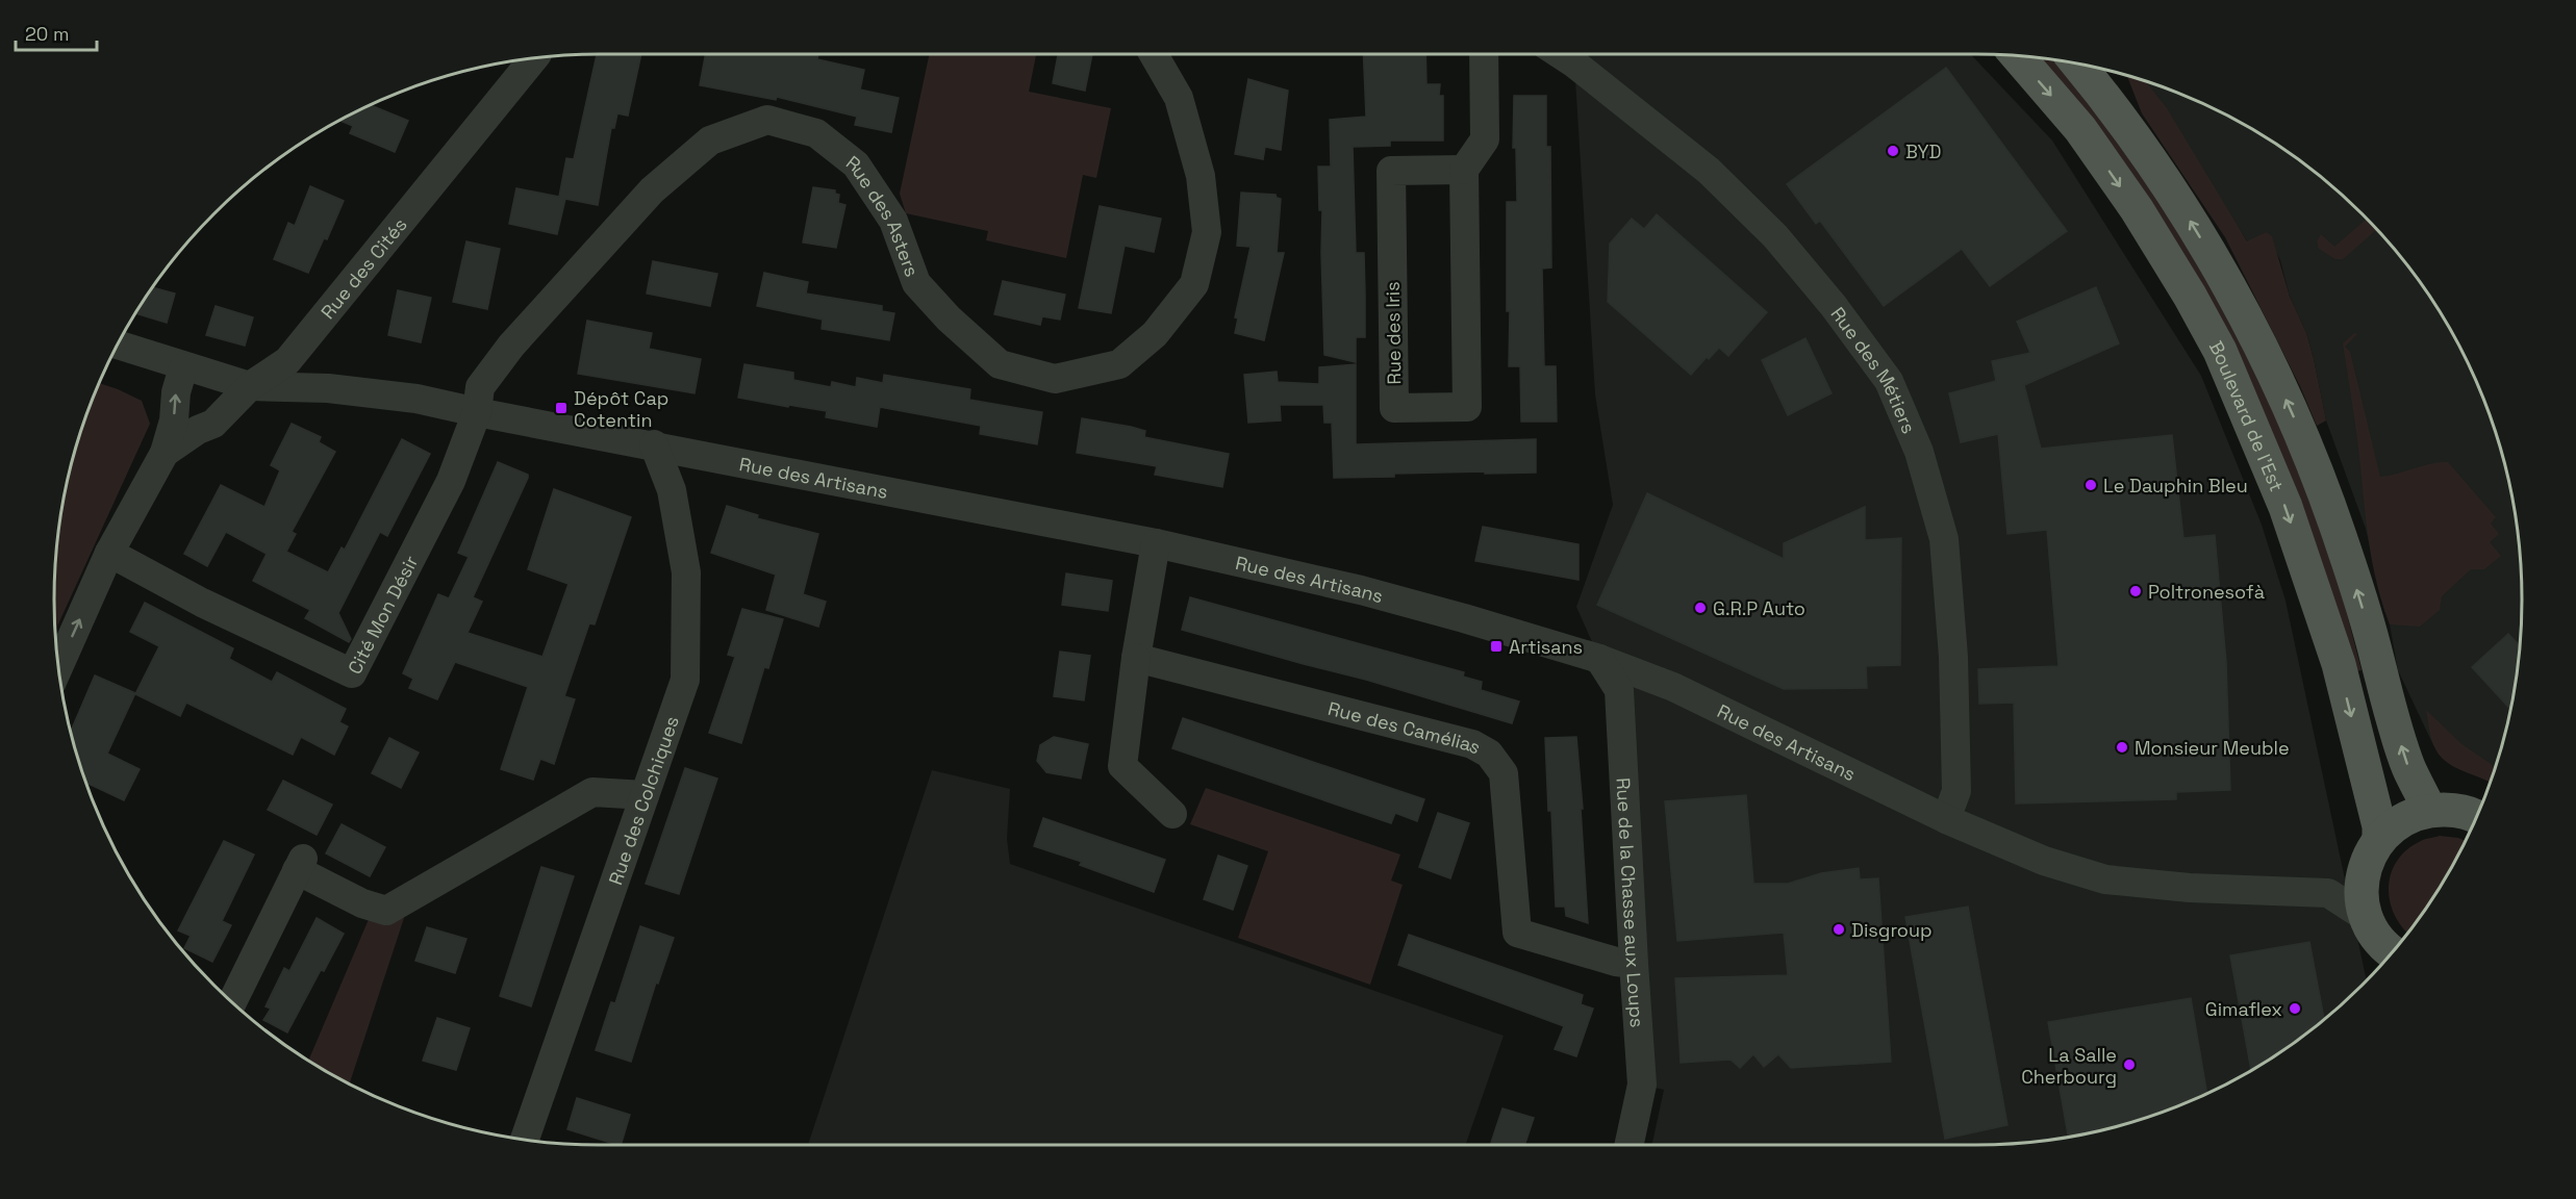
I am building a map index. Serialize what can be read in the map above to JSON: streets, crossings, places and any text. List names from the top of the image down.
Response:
{
  "streets": {
    "main road": ["Boulevard de l'Est"],
    "street": [
      "Rue des Asters",
      "Rue des Cités",
      "Rue des Iris",
      "Rue des Métiers",
      "Rue des Artisans",
      "Cité Mon Désir",
      "Rue des Camélias",
      "Rue des Colchiques",
      "Rue de la Chasse aux Loups"
    ]
  },
  "crossings": [
    ["Rue des Asters", "Rue des Artisans"],
    ["Rue des Asters", "Cité Mon Désir"],
    ["Rue des Cités", "Rue des Artisans"],
    ["Rue des Cités", "Cité Mon Désir"],
    ["Rue des Métiers", "Rue des Artisans"],
    ["Rue des Artisans", "Cité Mon Désir"],
    ["Rue des Artisans", "Rue des Colchiques"],
    ["Rue des Artisans", "Rue de la Chasse aux Loups"],
    ["Rue des Camélias", "Rue de la Chasse aux Loups"]
  ],
  "places": {
    "other": [
      "BYD",
      "Le Dauphin Bleu",
      "Poltronesofà",
      "G.R.P Auto",
      "Monsieur Meuble",
      "Disgroup",
      "Gimaflex",
      "La Salle Cherbourg"
    ],
    "transit": ["Dépôt Cap Cotentin", "Artisans"]
  },
  "scale_bar": "20 m"
}
